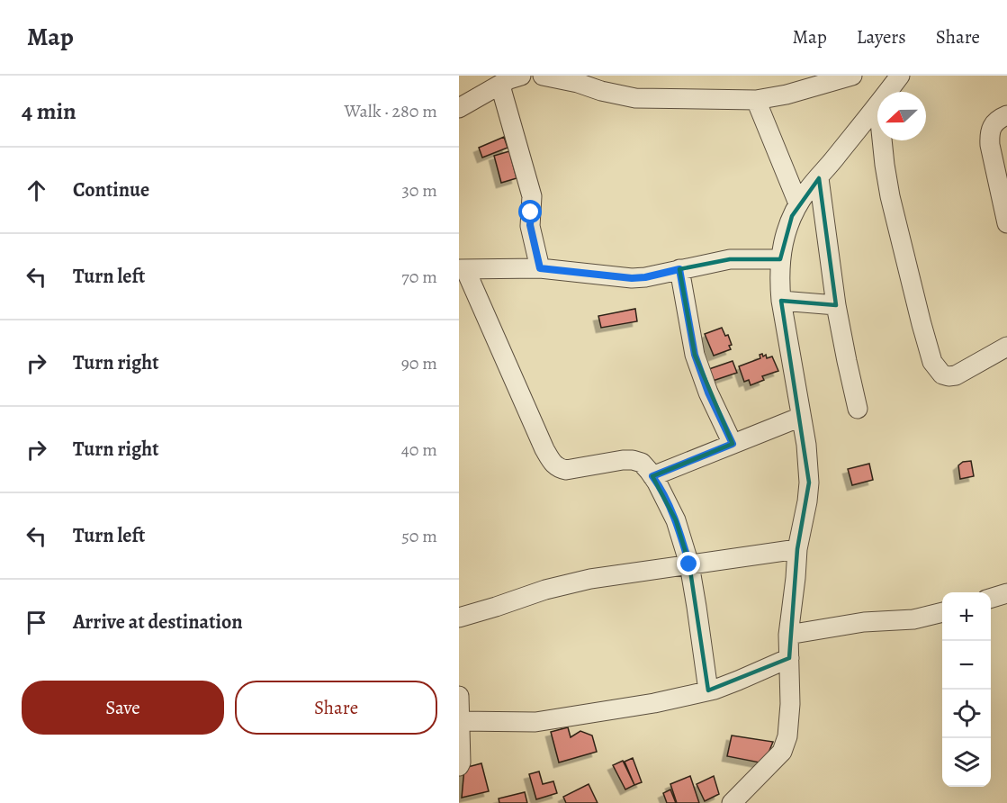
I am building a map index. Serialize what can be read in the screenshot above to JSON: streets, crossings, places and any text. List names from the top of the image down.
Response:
{
  "north": "left",
  "page": {
    "header": "Map",
    "nav": ["Map", "Layers", "Share"],
    "heading": ["4 min", "Walk · 280 m"],
    "list": [
      ["Continue", "30 m"],
      ["Turn left", "70 m"],
      ["Turn right", "90 m"],
      ["Turn right", "40 m"],
      ["Turn left", "50 m"],
      "Arrive at destination"
    ],
    "map_buttons": ["+", "−"],
    "buttons": ["Save", "Share"]
  }
}
